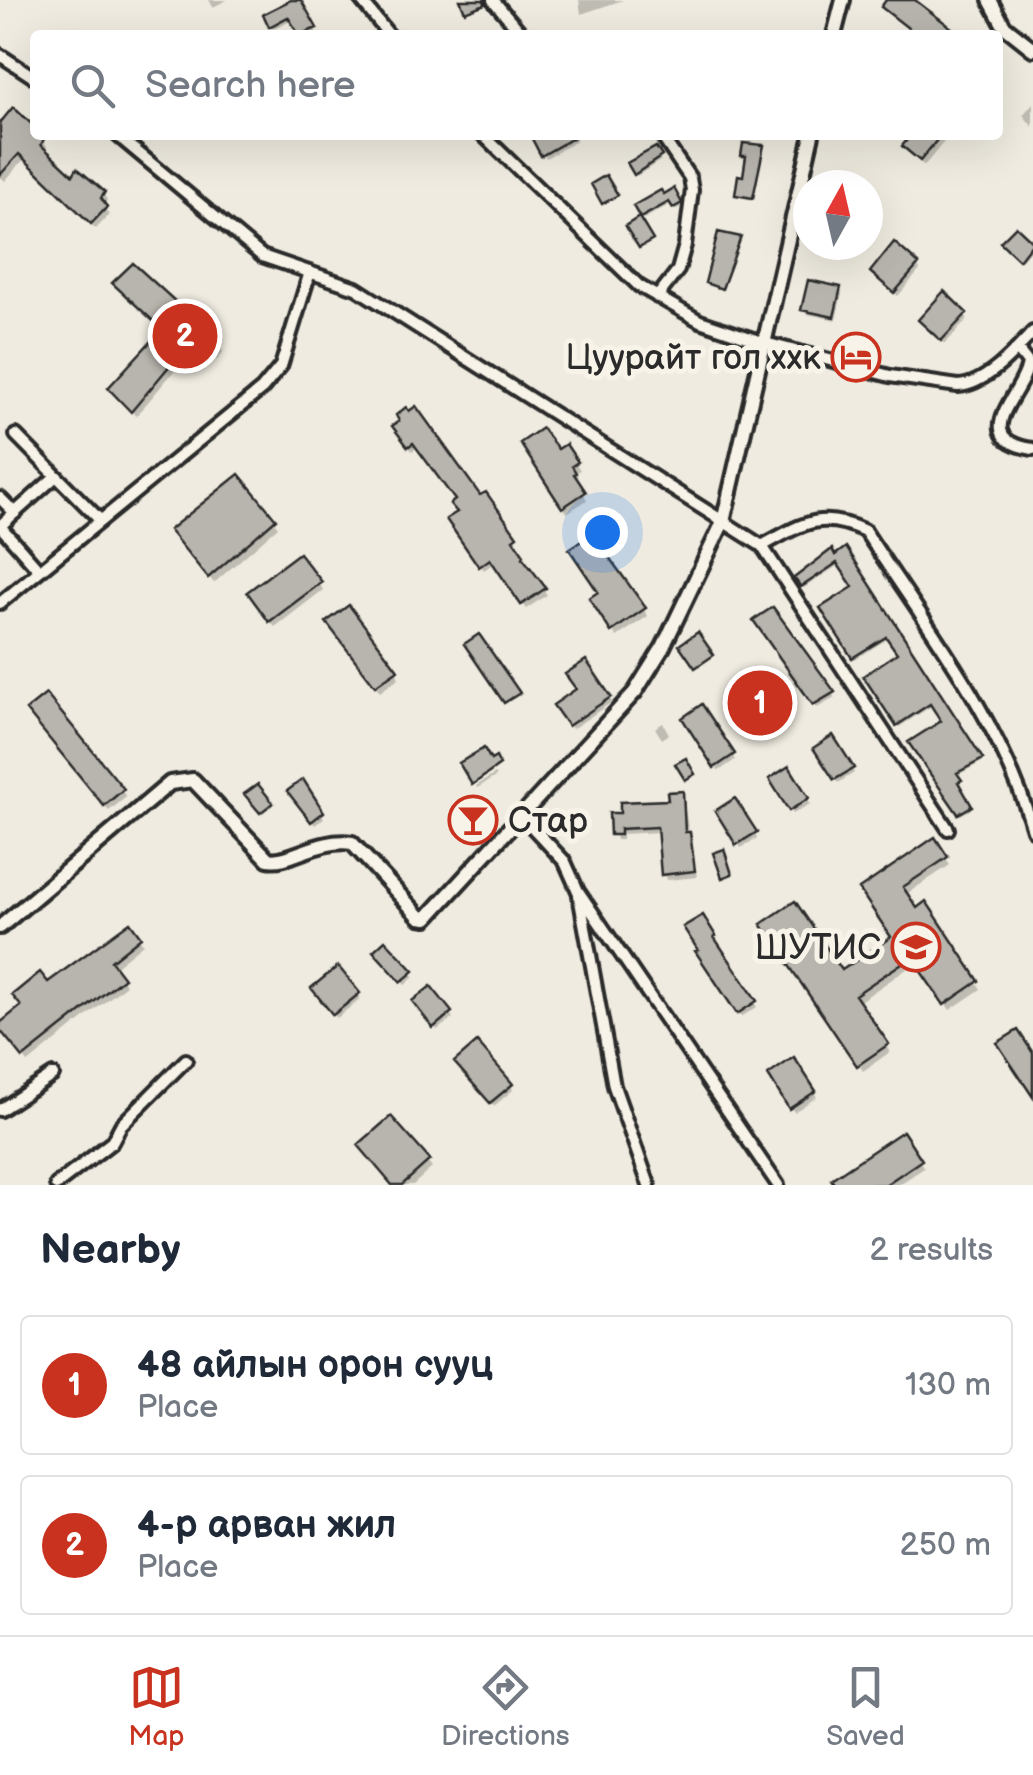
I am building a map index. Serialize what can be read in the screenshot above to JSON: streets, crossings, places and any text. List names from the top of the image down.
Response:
{
  "places": {
    "hotel": ["Цуурайт гол ххк"],
    "bar": ["Стар"],
    "school or university": ["ШУТИС"]
  },
  "north": "top",
  "page": {
    "search": "Search here",
    "pins": ["2", "1"],
    "heading": ["Nearby", "2 results"],
    "list": [
      {
        "mark": "1",
        "name": "48 айлын орон сууц",
        "note": "Place",
        "value": "130 m"
      },
      {
        "mark": "2",
        "name": "4-р арван жил",
        "note": "Place",
        "value": "250 m"
      }
    ],
    "nav": ["Map", "Directions", "Saved"]
  }
}
